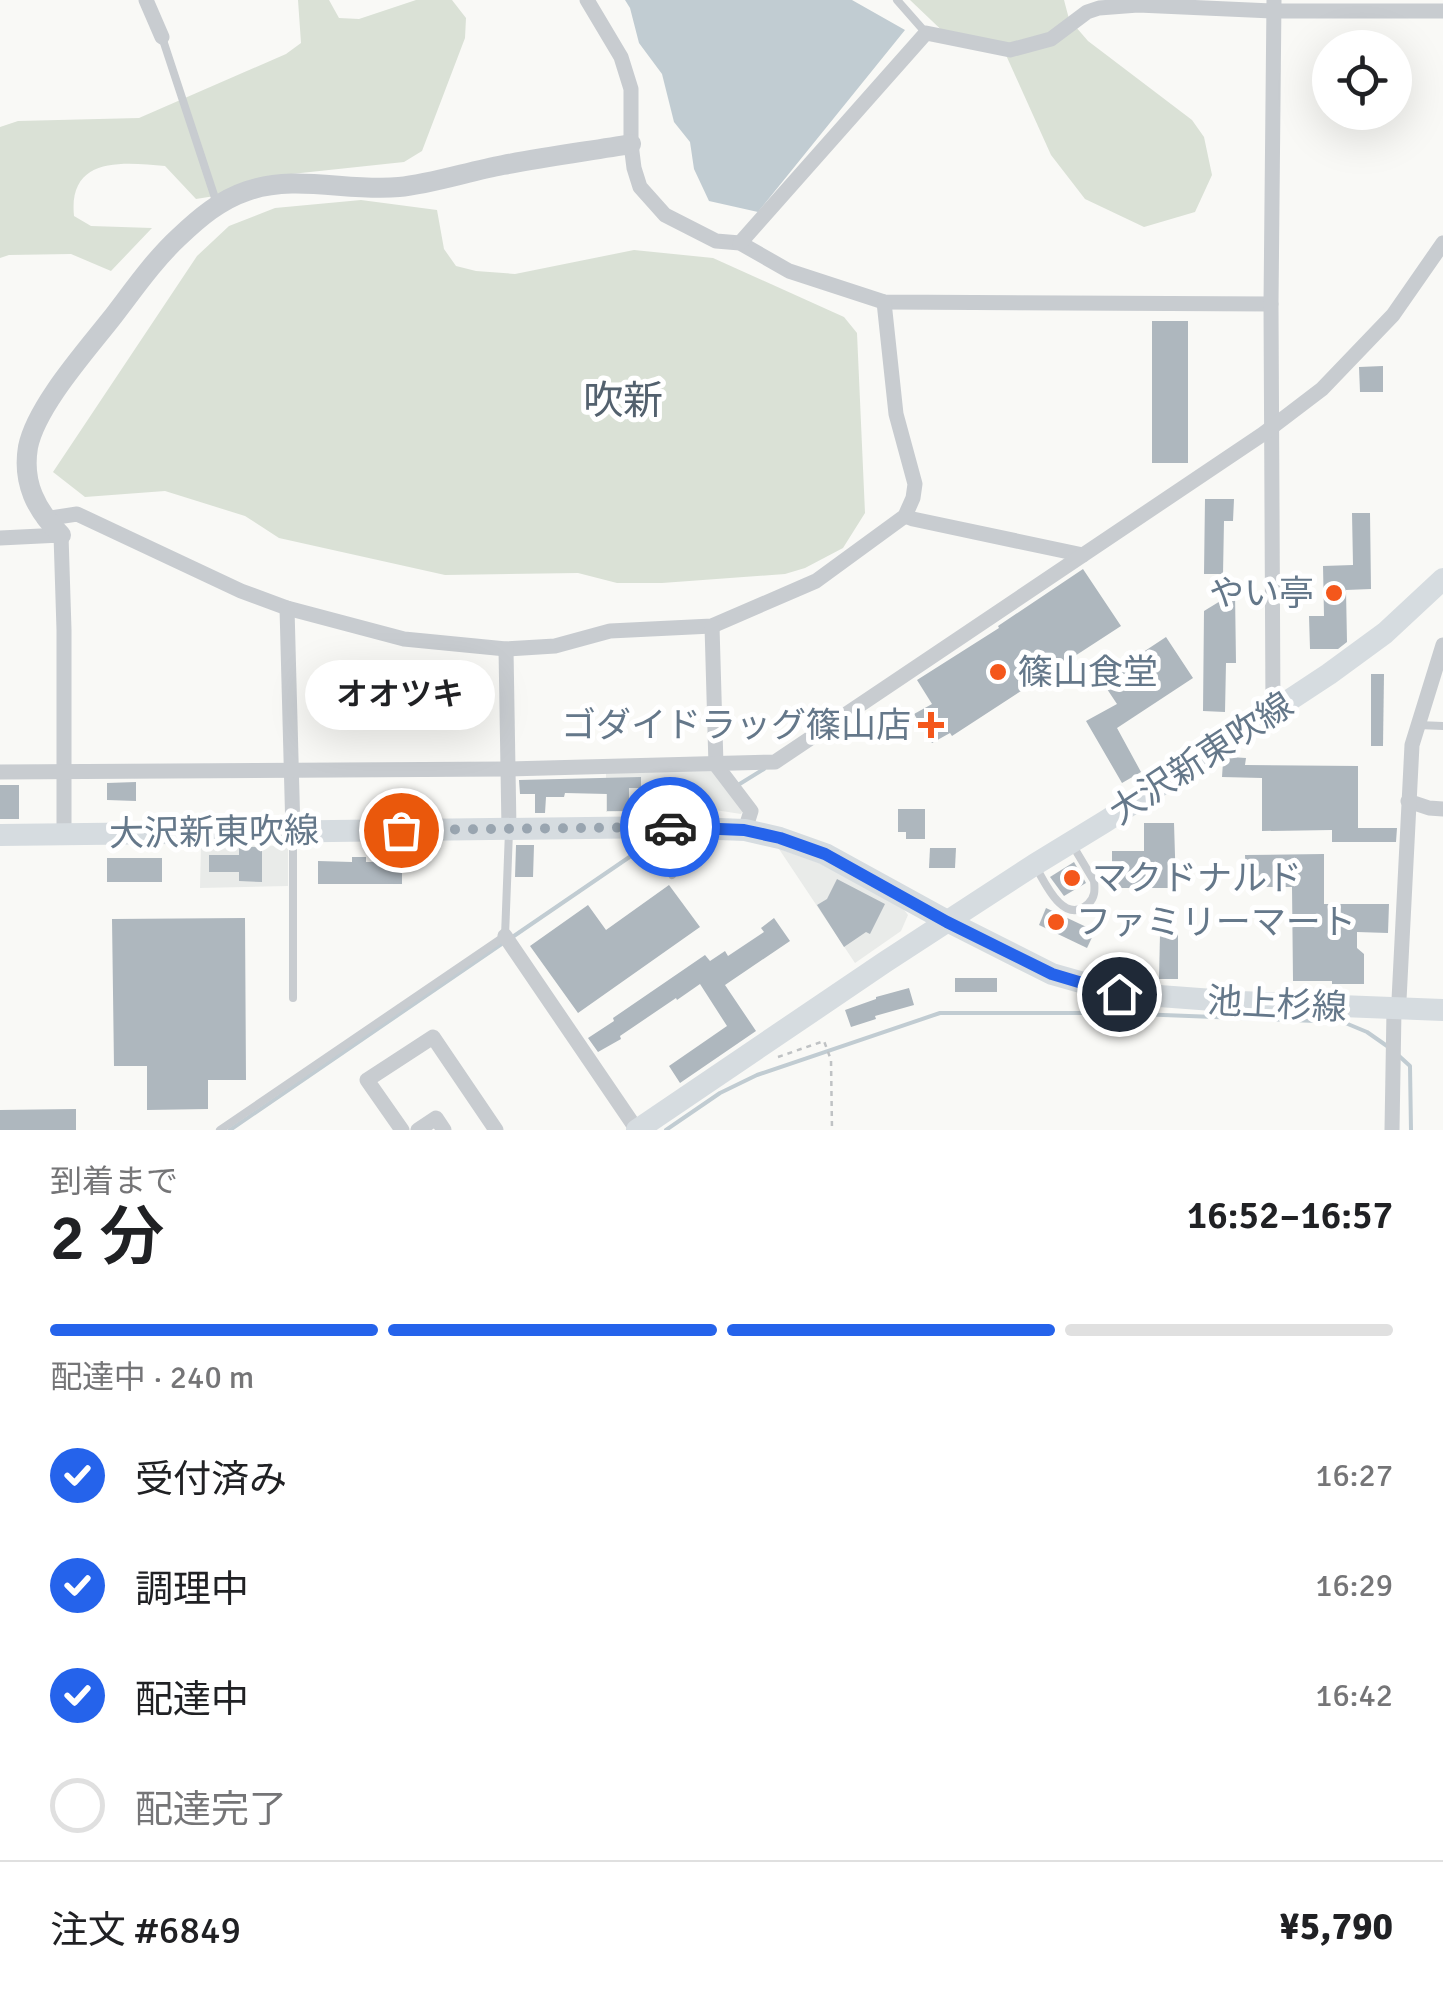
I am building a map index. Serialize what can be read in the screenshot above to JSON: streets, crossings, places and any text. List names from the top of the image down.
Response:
{
  "streets": {
    "main road": ["大沢新東吹線", "池上杉線"]
  },
  "crossings": [
    ["大沢新東吹線", "池上杉線"]
  ],
  "districts": ["吹新"],
  "places": {
    "other": [
      "やい亭",
      "篠山食堂",
      "オオツキ",
      "マクドナルド",
      "ファミリーマート"
    ],
    "health": ["ゴダイドラッグ篠山店"]
  },
  "page": {
    "bubble": "オオツキ",
    "heading": ["2 分", "到着まで", "16:52–16:57"],
    "panel": ["注文 #6849", "¥5,790"],
    "bar": "配達中 · 240 m",
    "list": [
      ["受付済み", "16:27"],
      ["調理中", "16:29"],
      ["配達中", "16:42"],
      "配達完了"
    ]
  }
}
